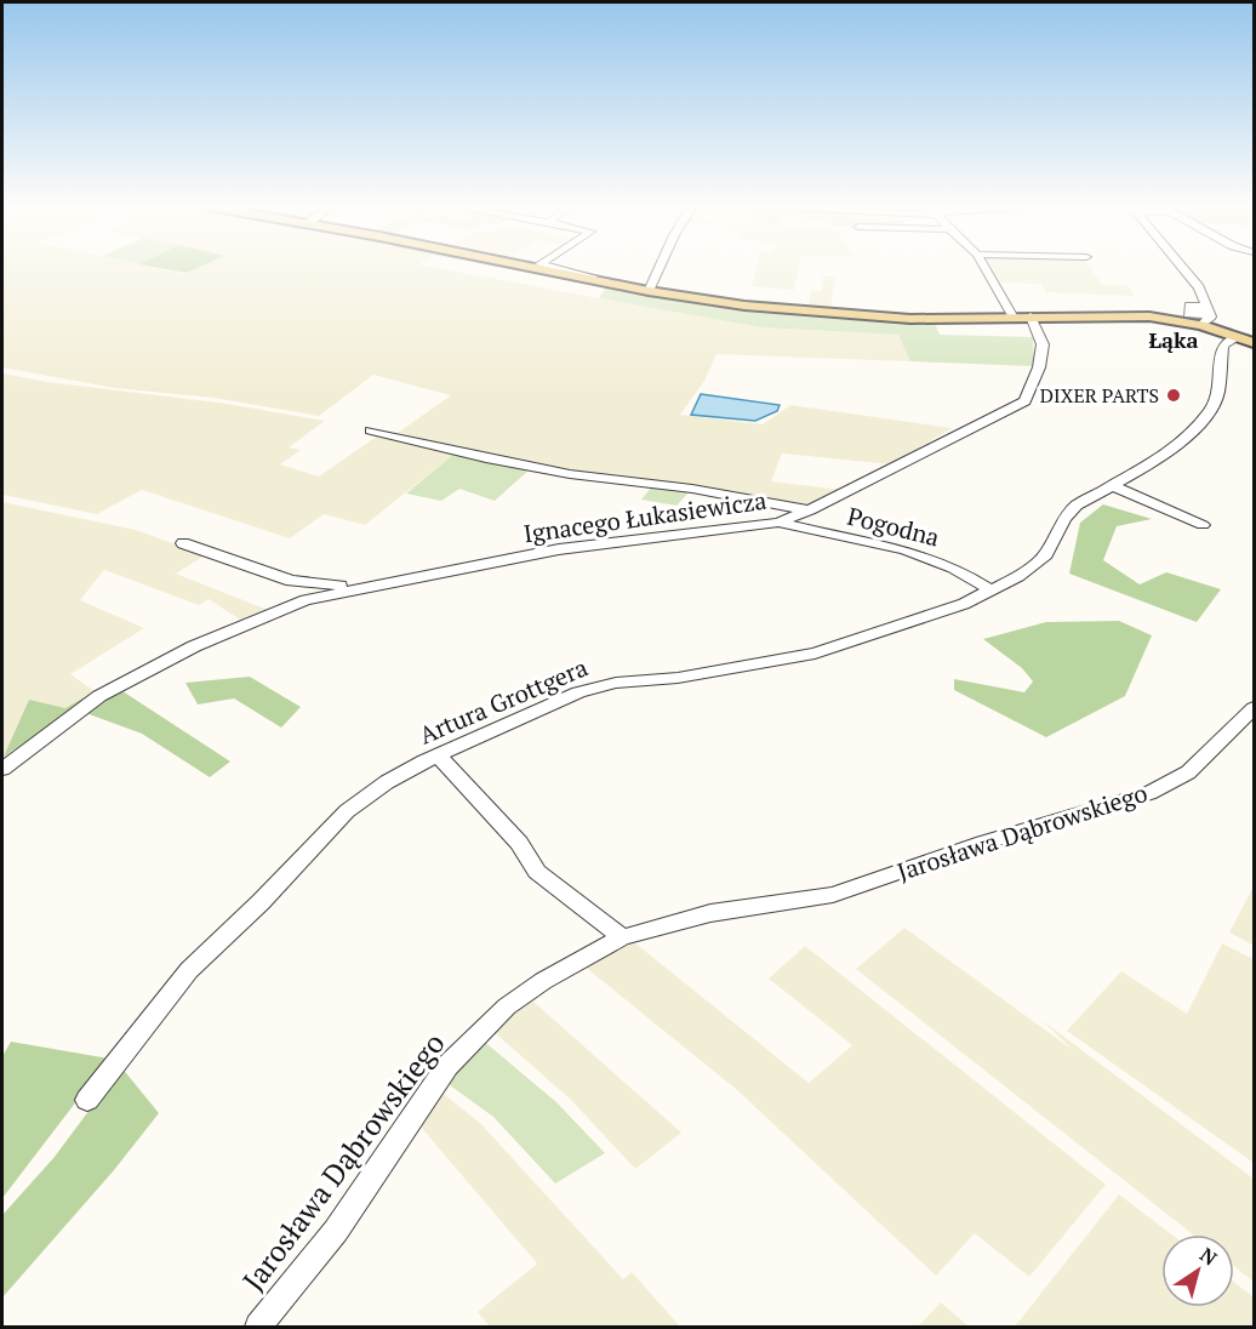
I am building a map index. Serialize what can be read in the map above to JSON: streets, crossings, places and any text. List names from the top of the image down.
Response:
{
  "streets": {
    "street": [
      "Ignacego Łukasiewicza",
      "Pogodna",
      "Artura Grottgera",
      "Jarosława Dąbrowskiego"
    ]
  },
  "crossings": [
    ["Ignacego Łukasiewicza", "Pogodna"],
    ["Pogodna", "Artura Grottgera"]
  ],
  "districts": ["Łąka"],
  "places": ["DIXER PARTS"],
  "north": "top right"
}
